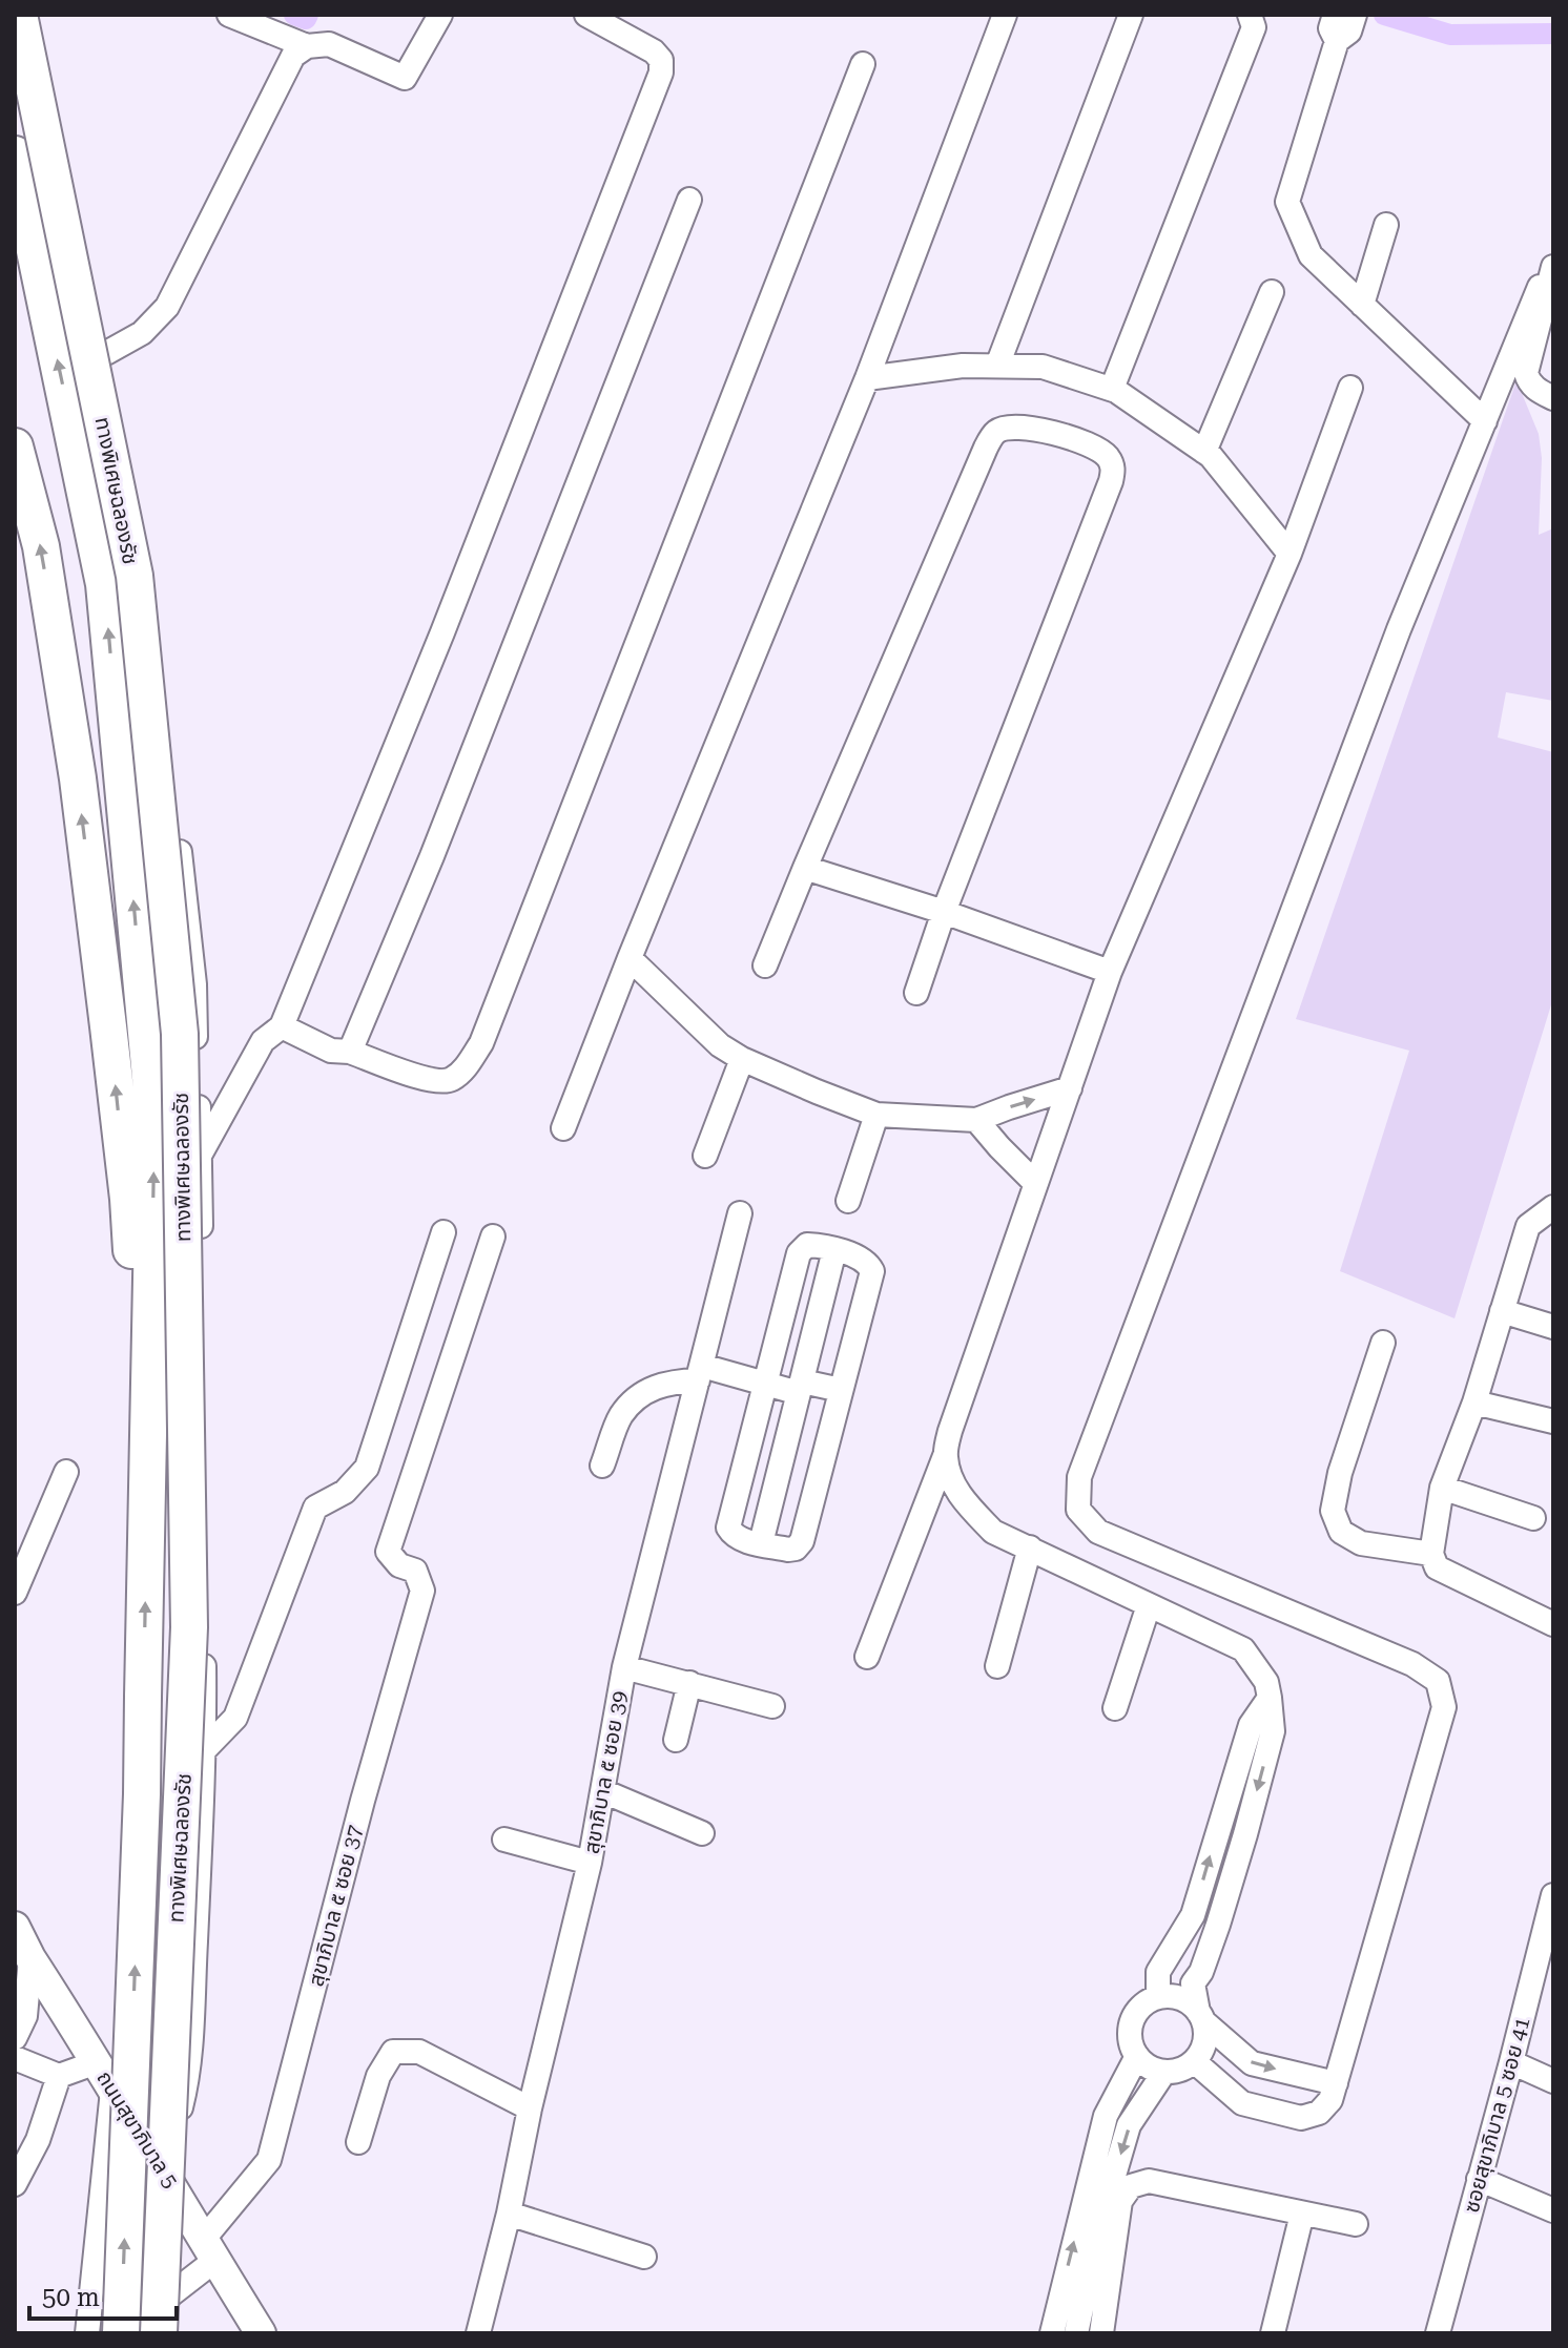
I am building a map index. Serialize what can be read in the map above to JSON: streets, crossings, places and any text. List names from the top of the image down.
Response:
{
  "streets": {
    "highway": ["ทางพิเศษฉลองรัช"],
    "main road": ["ถนนสุขาภิบาล 5"],
    "street": ["สุขาภิบาล ๕ ซอย 39", "สุขาภิบาล ๕ ซอย 37", "ซอยสุขาภิบาล 5 ซอย 41"]
  },
  "crossings": [
    ["สุขาภิบาล ๕ ซอย 37", "ถนนสุขาภิบาล 5"]
  ],
  "scale_bar": "50 m"
}
